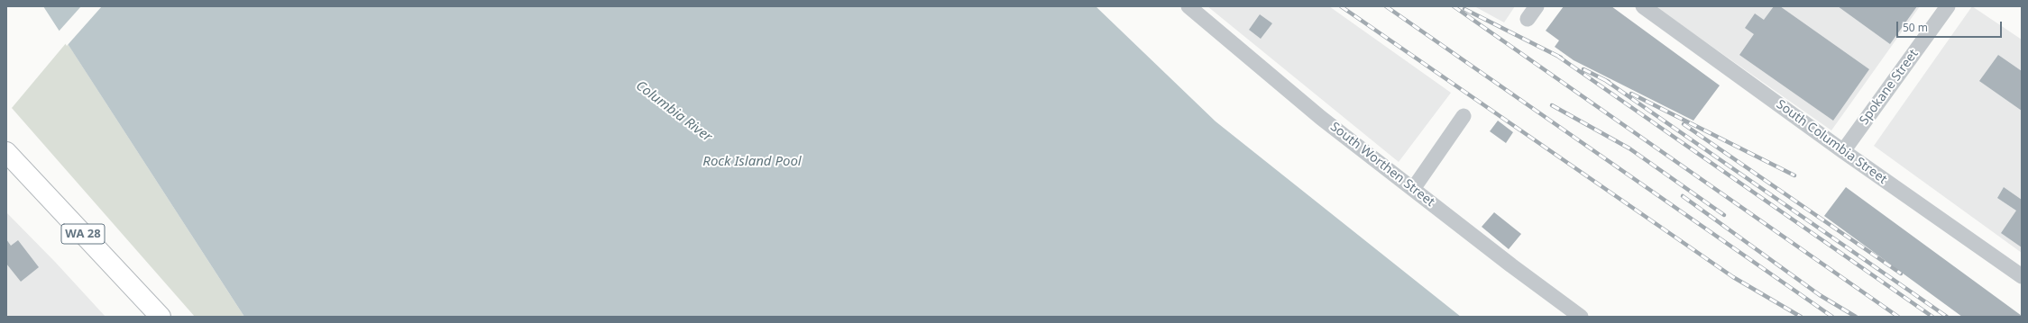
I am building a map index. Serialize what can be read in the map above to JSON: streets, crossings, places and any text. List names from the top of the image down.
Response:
{
  "streets": {
    "highway": ["WA 28"],
    "street": ["Spokane Street", "South Columbia Street", "South Worthen Street"]
  },
  "crossings": [
    ["Spokane Street", "South Columbia Street"]
  ],
  "water": ["Columbia River", "Rock Island Pool"],
  "scale_bar": "50 m"
}
